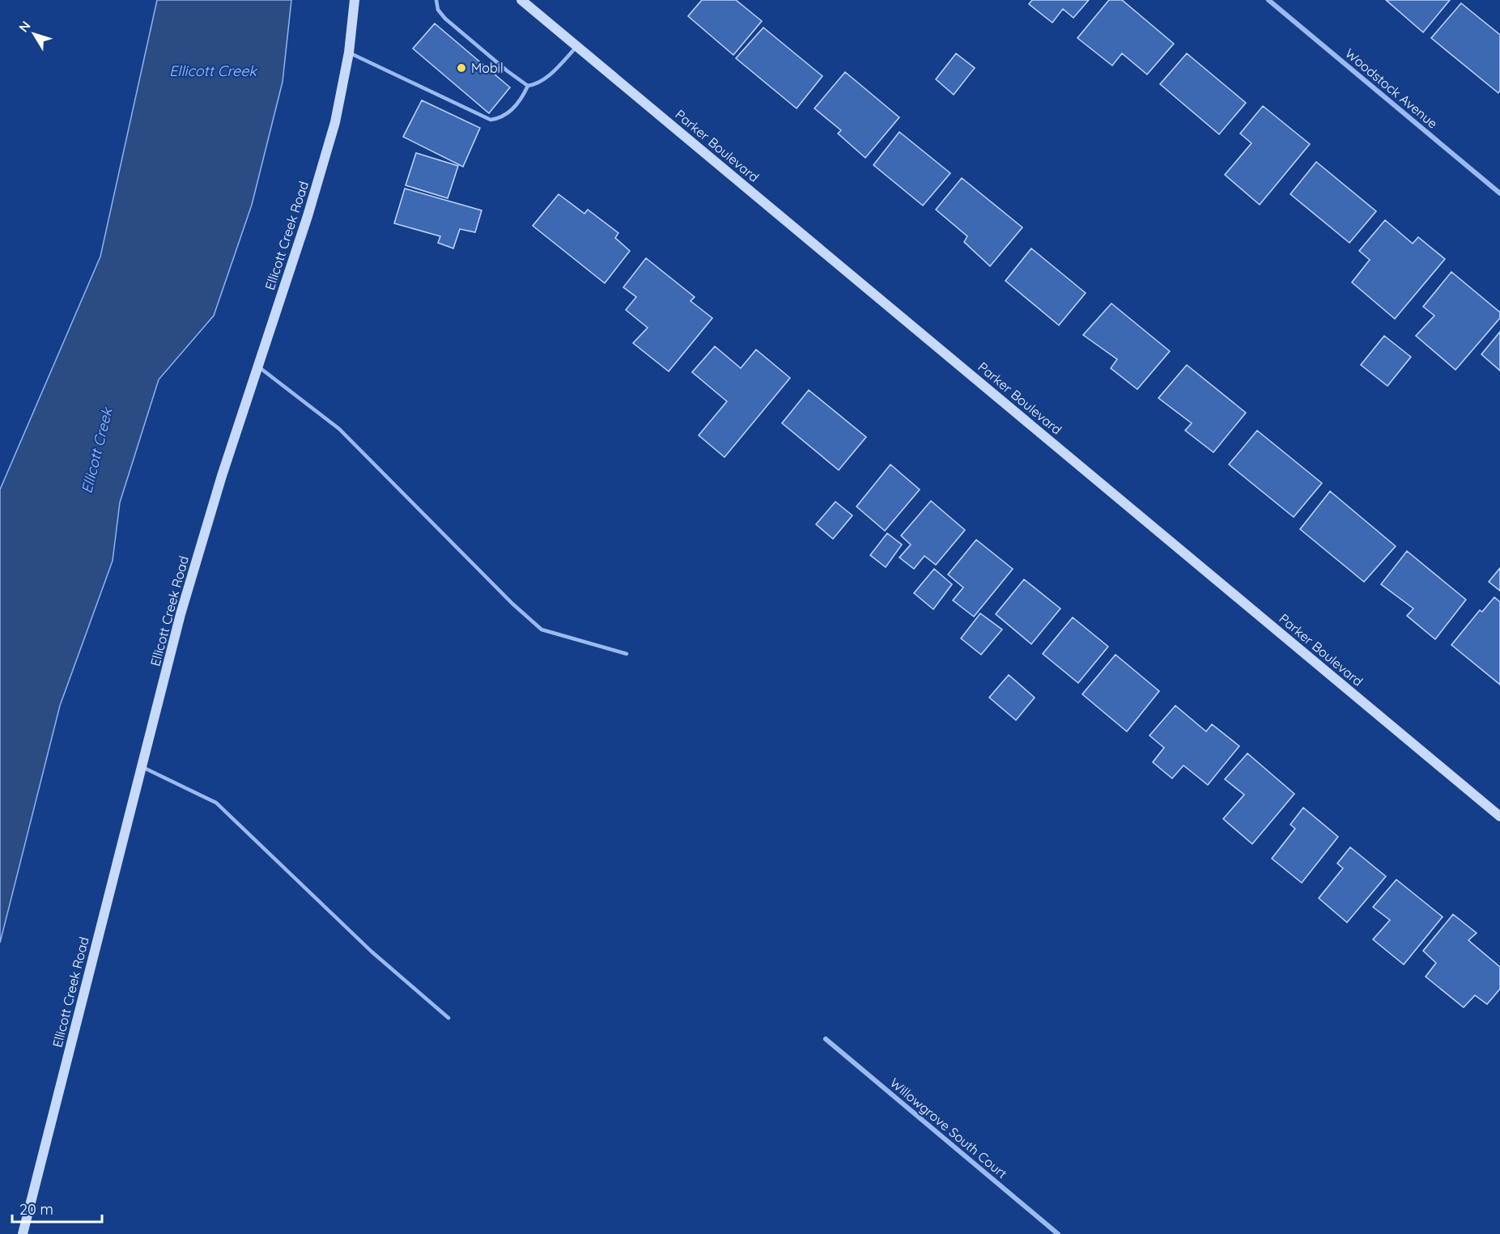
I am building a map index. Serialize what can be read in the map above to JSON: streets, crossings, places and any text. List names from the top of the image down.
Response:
{
  "streets": {
    "street": [
      "Woodstock Avenue",
      "Parker Boulevard",
      "Ellicott Creek Road",
      "Willowgrove South Court"
    ]
  },
  "water": ["Ellicott Creek"],
  "places": ["Mobil"],
  "scale_bar": "20 m",
  "north": "top left"
}
